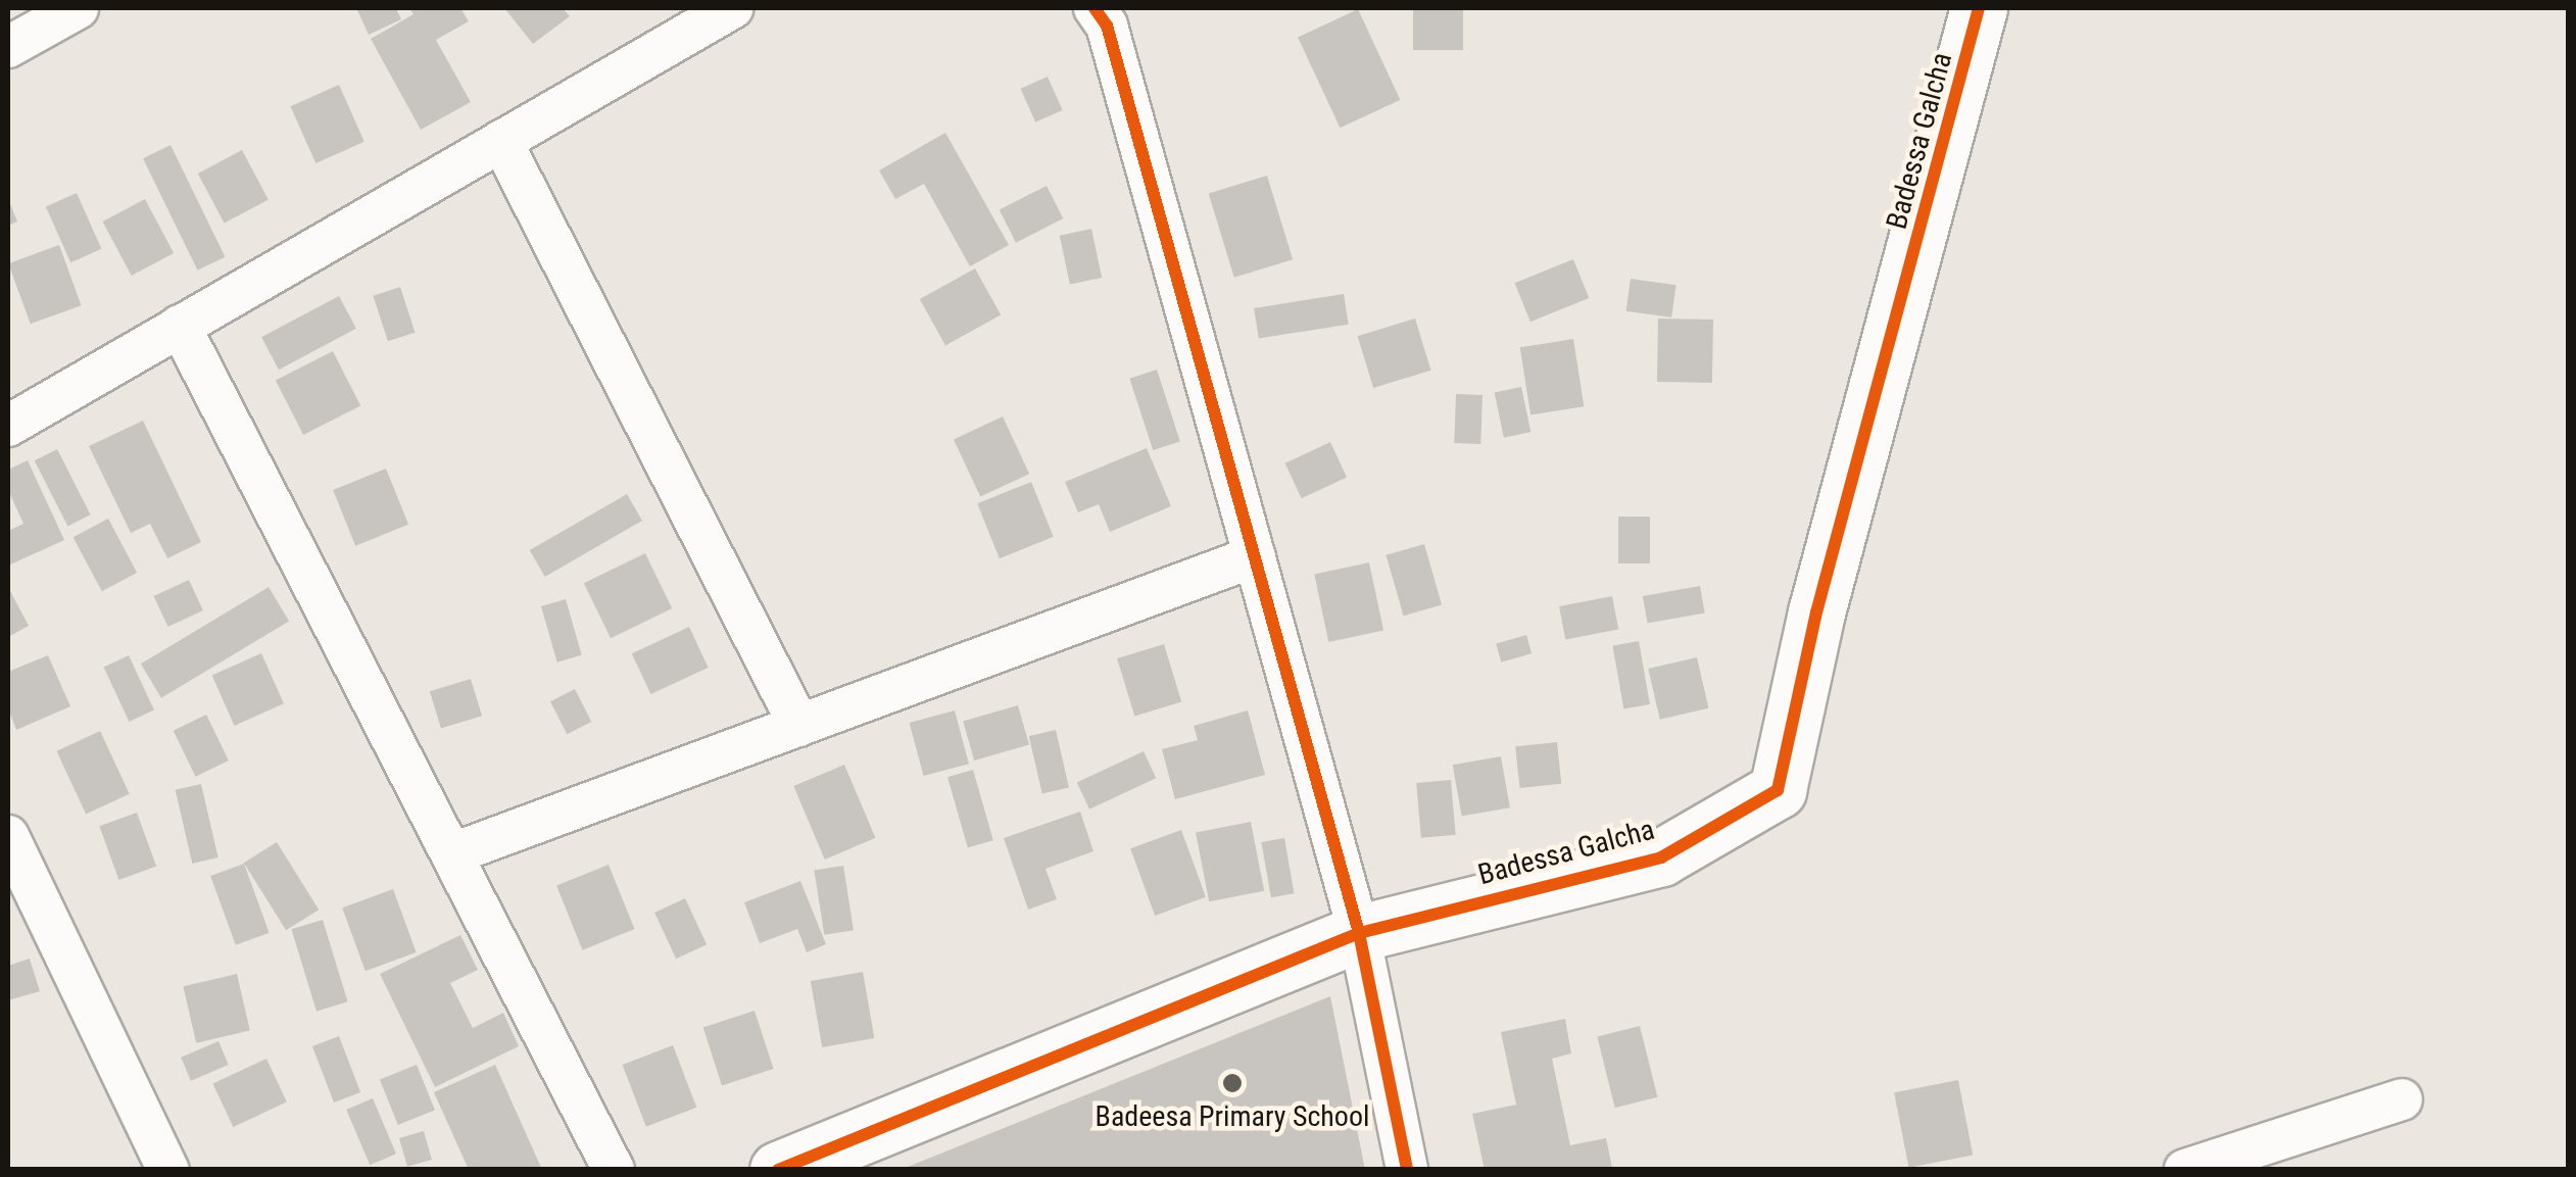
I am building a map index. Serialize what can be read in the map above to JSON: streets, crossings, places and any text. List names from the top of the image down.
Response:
{
  "streets": {
    "street": ["Badessa Galcha"]
  },
  "places": ["Badeesa Primary School"]
}
